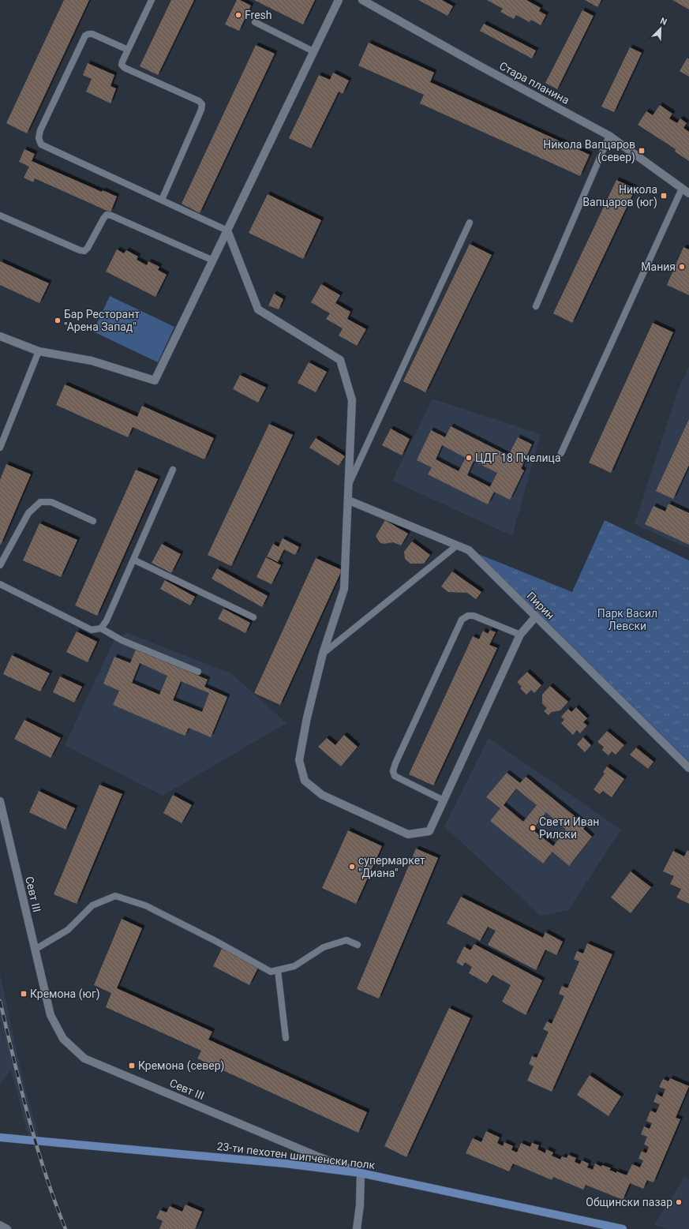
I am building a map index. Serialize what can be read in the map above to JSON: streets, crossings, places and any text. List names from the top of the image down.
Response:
{
  "streets": {
    "main road": ["23-ти пехотен шипченски полк"],
    "street": ["Стара планина", "Пирин", "Севт III"]
  },
  "crossings": [
    ["Севт III", "23-ти пехотен шипченски полк"]
  ],
  "parks": ["Парк Васил Левски"],
  "places": {
    "other": [
      "Fresh",
      "Мания",
      "Бар Ресторант \"Арена Запад\"",
      "ЦДГ 18 Пчелица",
      "Свети Иван Рилски",
      "супермаркет \"Диана\"",
      "Общински пазар"
    ],
    "transit": [
      "Никола Вапцаров (север)",
      "Никола Вапцаров (юг)",
      "Кремона (юг)",
      "Кремона (север)"
    ]
  },
  "north": "top right"
}
